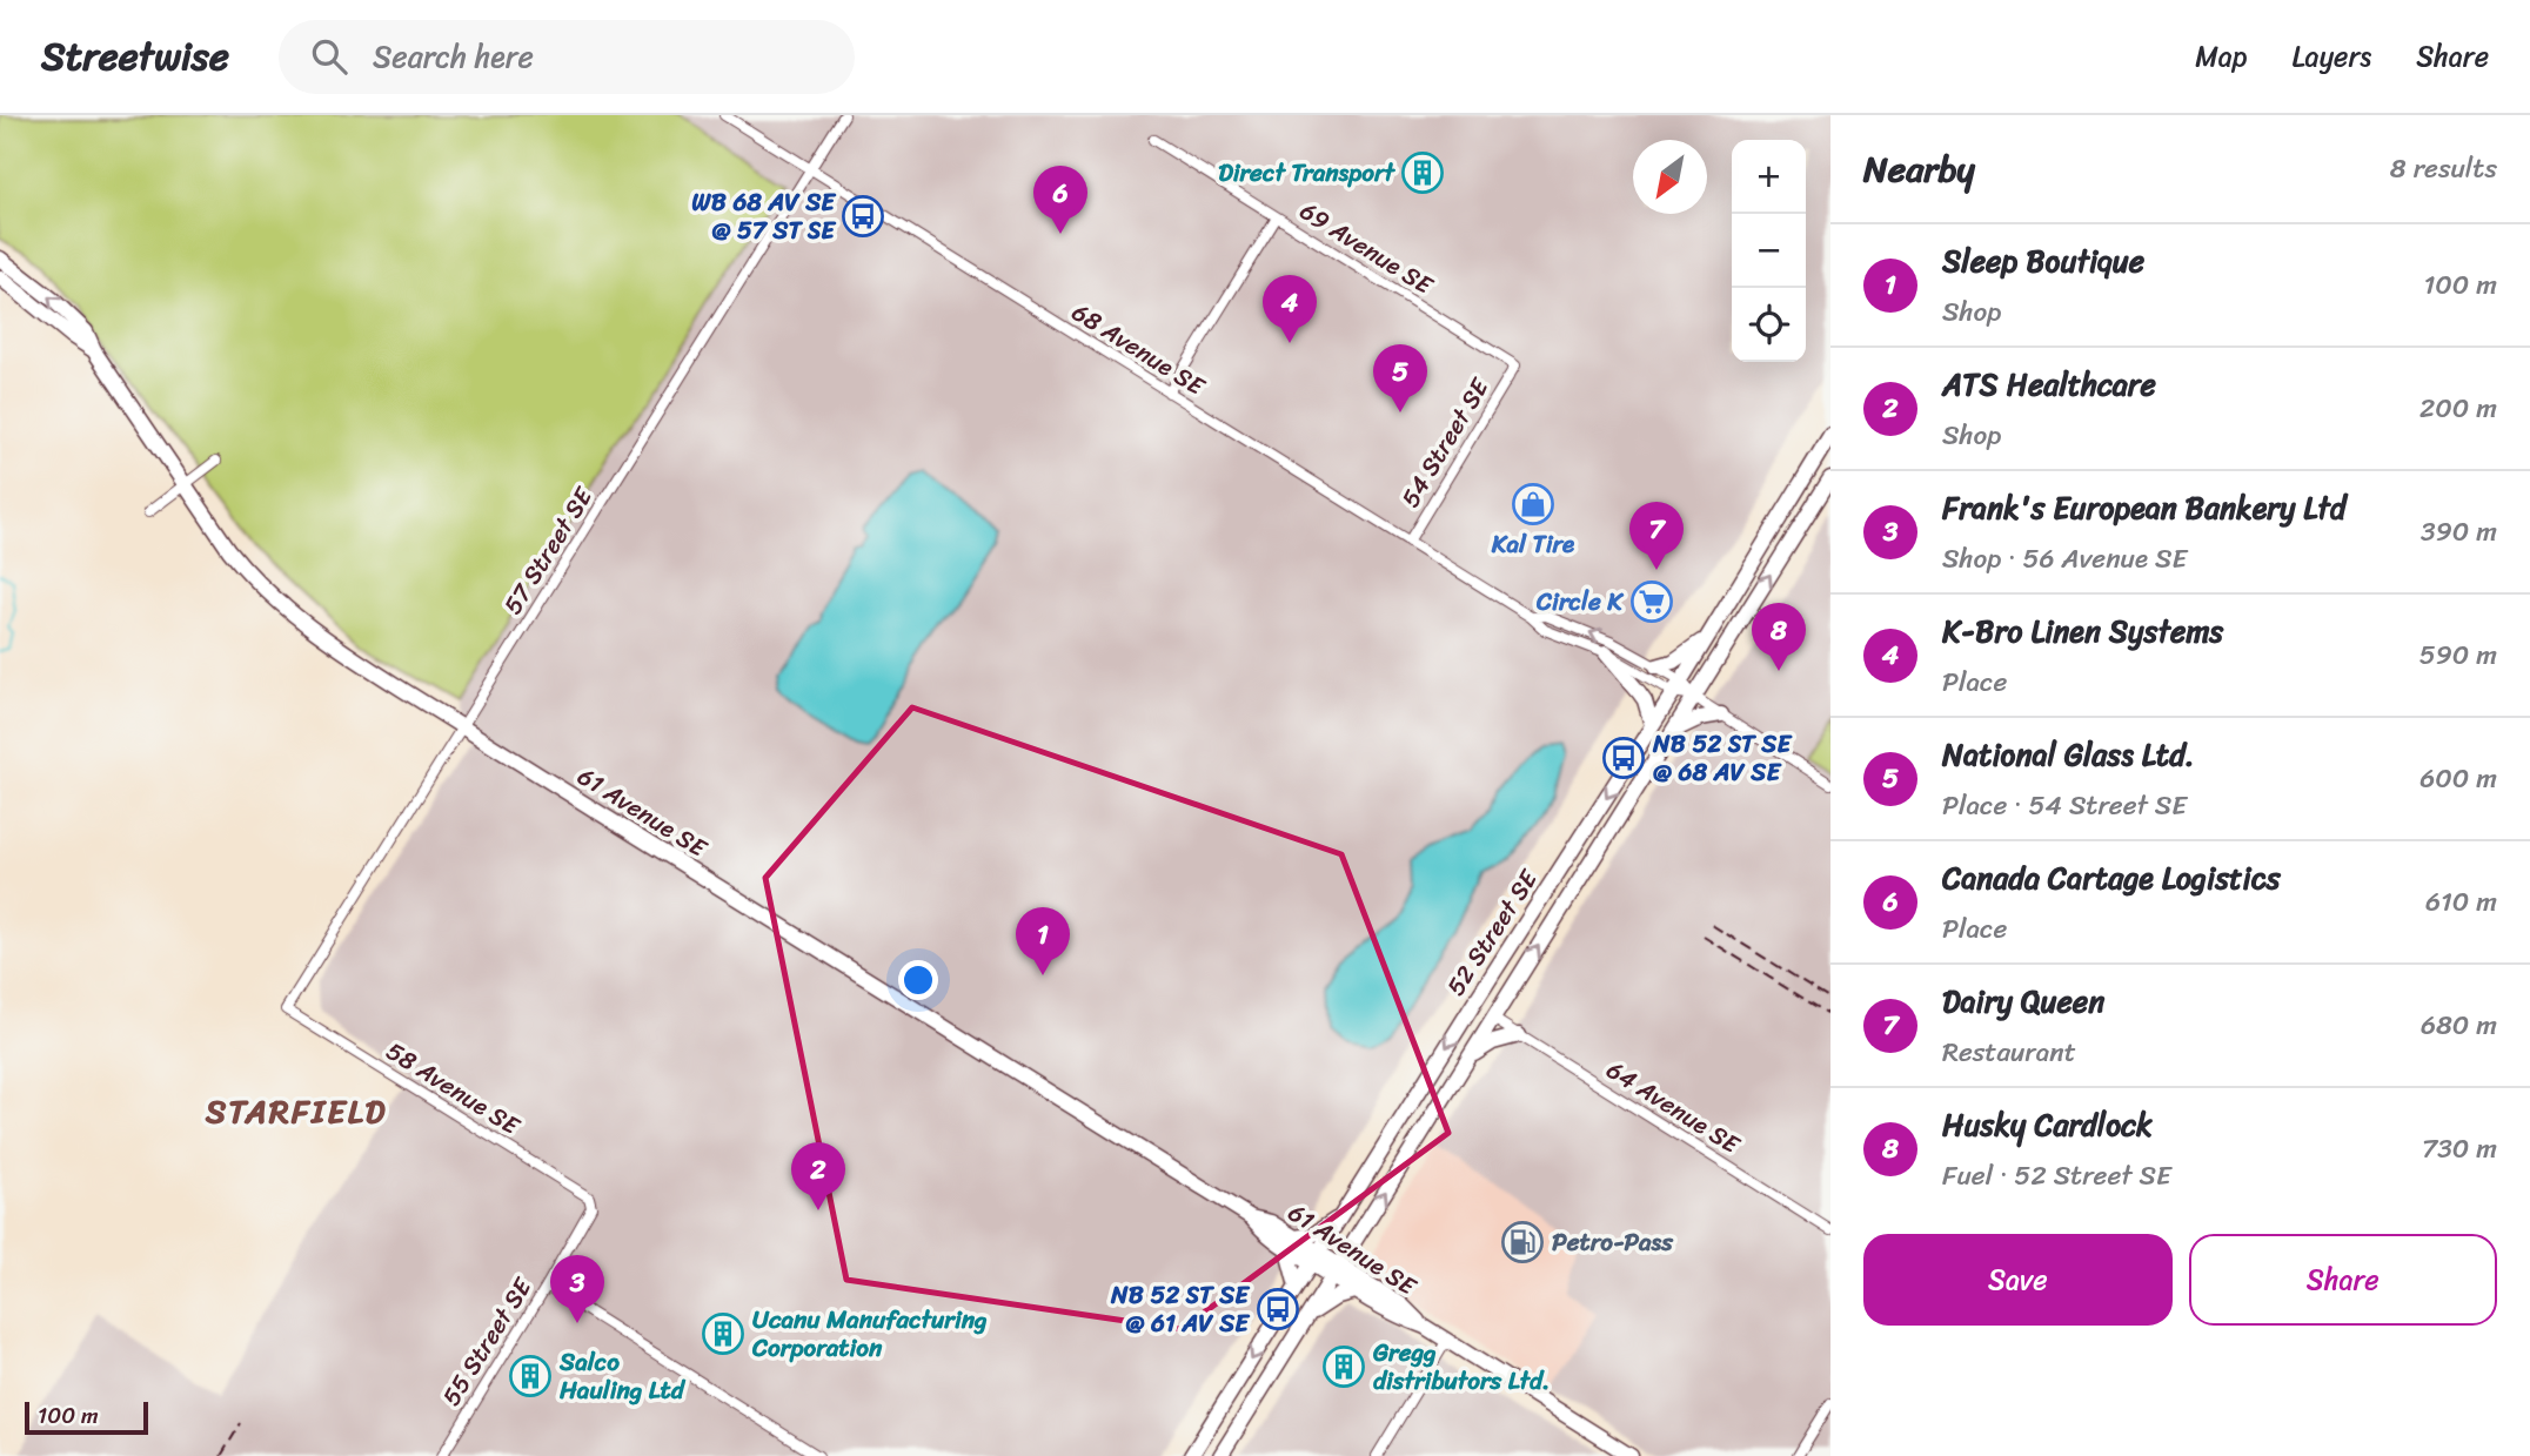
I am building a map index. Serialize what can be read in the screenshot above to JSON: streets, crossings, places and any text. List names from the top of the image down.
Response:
{
  "streets": {
    "main road": ["61 Avenue SE", "52 Street SE"],
    "street": [
      "69 Avenue SE",
      "68 Avenue SE",
      "54 Street SE",
      "57 Street SE",
      "58 Avenue SE",
      "64 Avenue SE",
      "55 Street SE"
    ]
  },
  "crossings": [
    ["69 Avenue SE", "54 Street SE"],
    ["68 Avenue SE", "54 Street SE"],
    ["68 Avenue SE", "57 Street SE"],
    ["68 Avenue SE", "52 Street SE"],
    ["57 Street SE", "61 Avenue SE"],
    ["57 Street SE", "58 Avenue SE"],
    ["61 Avenue SE", "52 Street SE"],
    ["52 Street SE", "64 Avenue SE"],
    ["58 Avenue SE", "55 Street SE"]
  ],
  "districts": ["STARFIELD"],
  "places": {
    "building": [
      "Direct Transport",
      "Ucanu Manufacturing Corporation",
      "Gregg distributors Ltd.",
      "Salco Hauling Ltd"
    ],
    "bus stop": ["WB 68 AV SE @ 57 ST SE", "NB 52 ST SE @ 68 AV SE", "NB 52 ST SE @ 61 AV SE"],
    "shop": ["Kal Tire"],
    "supermarket": ["Circle K"],
    "fuel station": ["Petro-Pass"]
  },
  "scale_bar": "100 m",
  "north": "bottom left",
  "page": {
    "header": "Streetwise",
    "search": "Search here",
    "nav": ["Map", "Layers", "Share"],
    "heading": ["Nearby", "8 results"],
    "map_buttons": ["+", "−"],
    "pins": [
      "6",
      "4",
      "5",
      "7",
      "8",
      "1",
      "2",
      "3"
    ],
    "list": [
      {
        "mark": "1",
        "name": "Sleep Boutique",
        "note": "Shop",
        "value": "100 m"
      },
      {
        "mark": "2",
        "name": "ATS Healthcare",
        "note": "Shop",
        "value": "200 m"
      },
      {
        "mark": "3",
        "name": "Frank's European Bankery Ltd",
        "note": "Shop · 56 Avenue SE",
        "value": "390 m"
      },
      {
        "mark": "4",
        "name": "K-Bro Linen Systems",
        "note": "Place",
        "value": "590 m"
      },
      {
        "mark": "5",
        "name": "National Glass Ltd.",
        "note": "Place · 54 Street SE",
        "value": "600 m"
      },
      {
        "mark": "6",
        "name": "Canada Cartage Logistics",
        "note": "Place",
        "value": "610 m"
      },
      {
        "mark": "7",
        "name": "Dairy Queen",
        "note": "Restaurant",
        "value": "680 m"
      },
      {
        "mark": "8",
        "name": "Husky Cardlock",
        "note": "Fuel · 52 Street SE",
        "value": "730 m"
      }
    ],
    "buttons": ["Save", "Share"],
    "scale": "100 m"
  }
}
